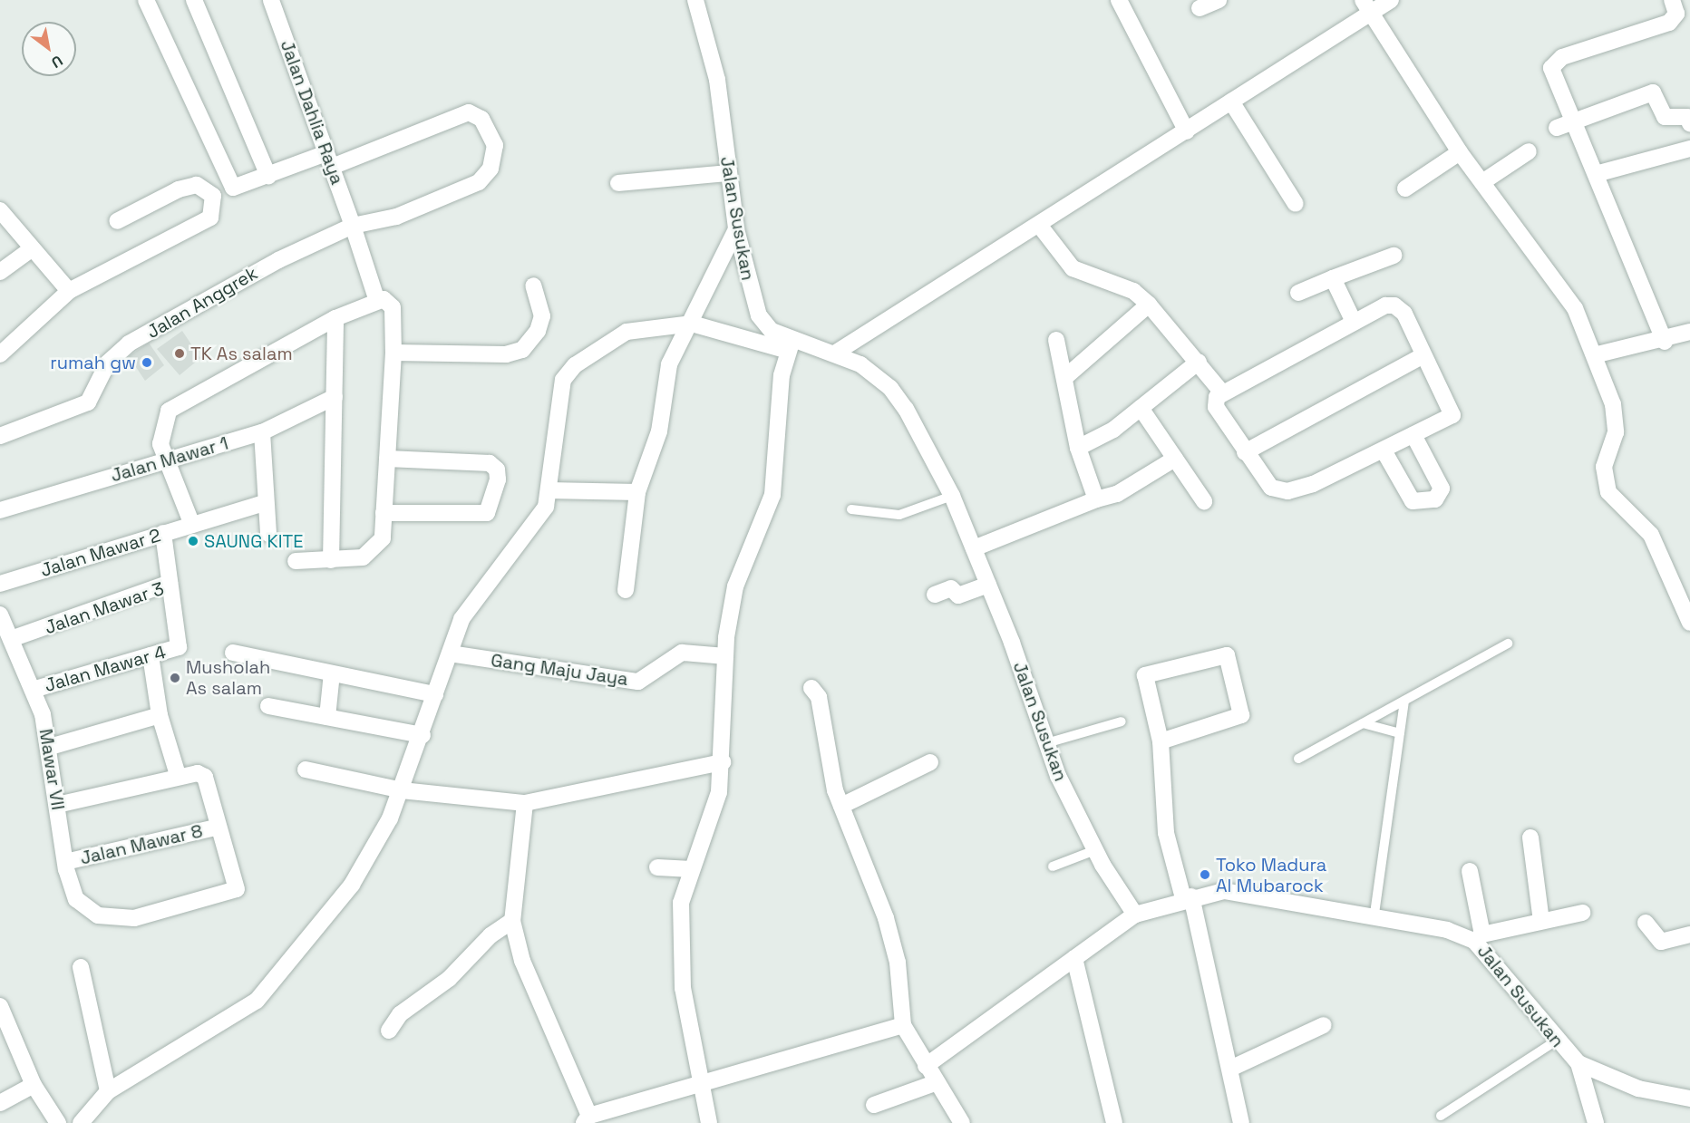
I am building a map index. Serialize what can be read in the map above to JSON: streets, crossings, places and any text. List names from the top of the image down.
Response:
{
  "streets": {
    "street": [
      "Jalan Dahlia Raya",
      "Jalan Susukan",
      "Jalan Anggrek",
      "Jalan Mawar 1",
      "Jalan Mawar 2",
      "Jalan Mawar 3",
      "Jalan Mawar 4",
      "Gang Maju Jaya",
      "Mawar VII",
      "Jalan Mawar 8"
    ]
  },
  "crossings": [
    ["Jalan Dahlia Raya", "Jalan Anggrek"],
    ["Jalan Mawar 3", "Jalan Mawar 4"],
    ["Jalan Mawar 3", "Mawar VII"],
    ["Jalan Mawar 4", "Mawar VII"],
    ["Mawar VII", "Jalan Mawar 8"]
  ],
  "places": [
    "TK As salam",
    "rumah gw",
    "SAUNG KITE",
    "Musholah As salam",
    "Toko Madura Al Mubarock"
  ],
  "north": "bottom right"
}
